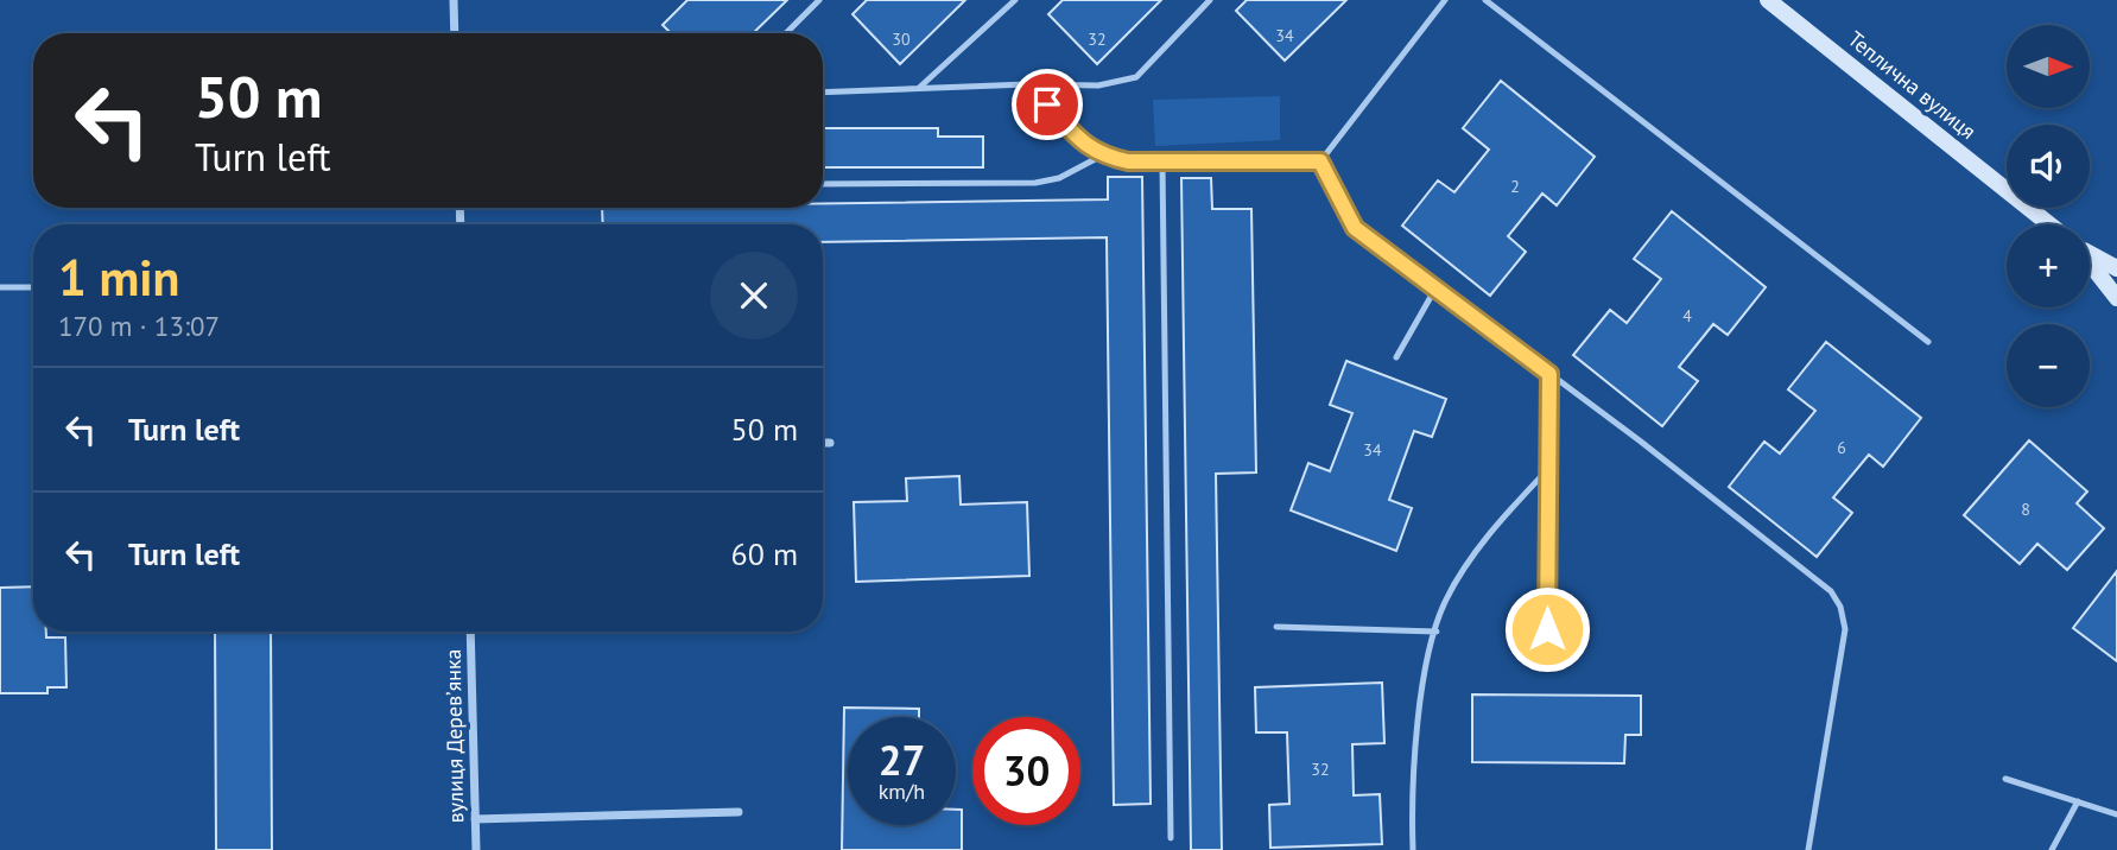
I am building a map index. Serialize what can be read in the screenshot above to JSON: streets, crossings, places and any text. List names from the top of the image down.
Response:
{
  "streets": {
    "main road": ["Теплична вулиця"],
    "street": ["вулиця Деревʼянка"]
  },
  "house_numbers": [
    "34",
    "30",
    "32",
    "2",
    "4",
    "6",
    "34",
    "8",
    "32"
  ],
  "north": "right",
  "page": {
    "map_buttons": ["+", "−"],
    "turn": ["50 m", "Turn left"],
    "heading": ["1 min", "170 m · 13:07"],
    "list": [
      {
        "name": "Turn left",
        "value": "50 m"
      },
      {
        "name": "Turn left",
        "value": "60 m"
      }
    ],
    "speed": "27 km/h",
    "limit": "30"
  }
}
